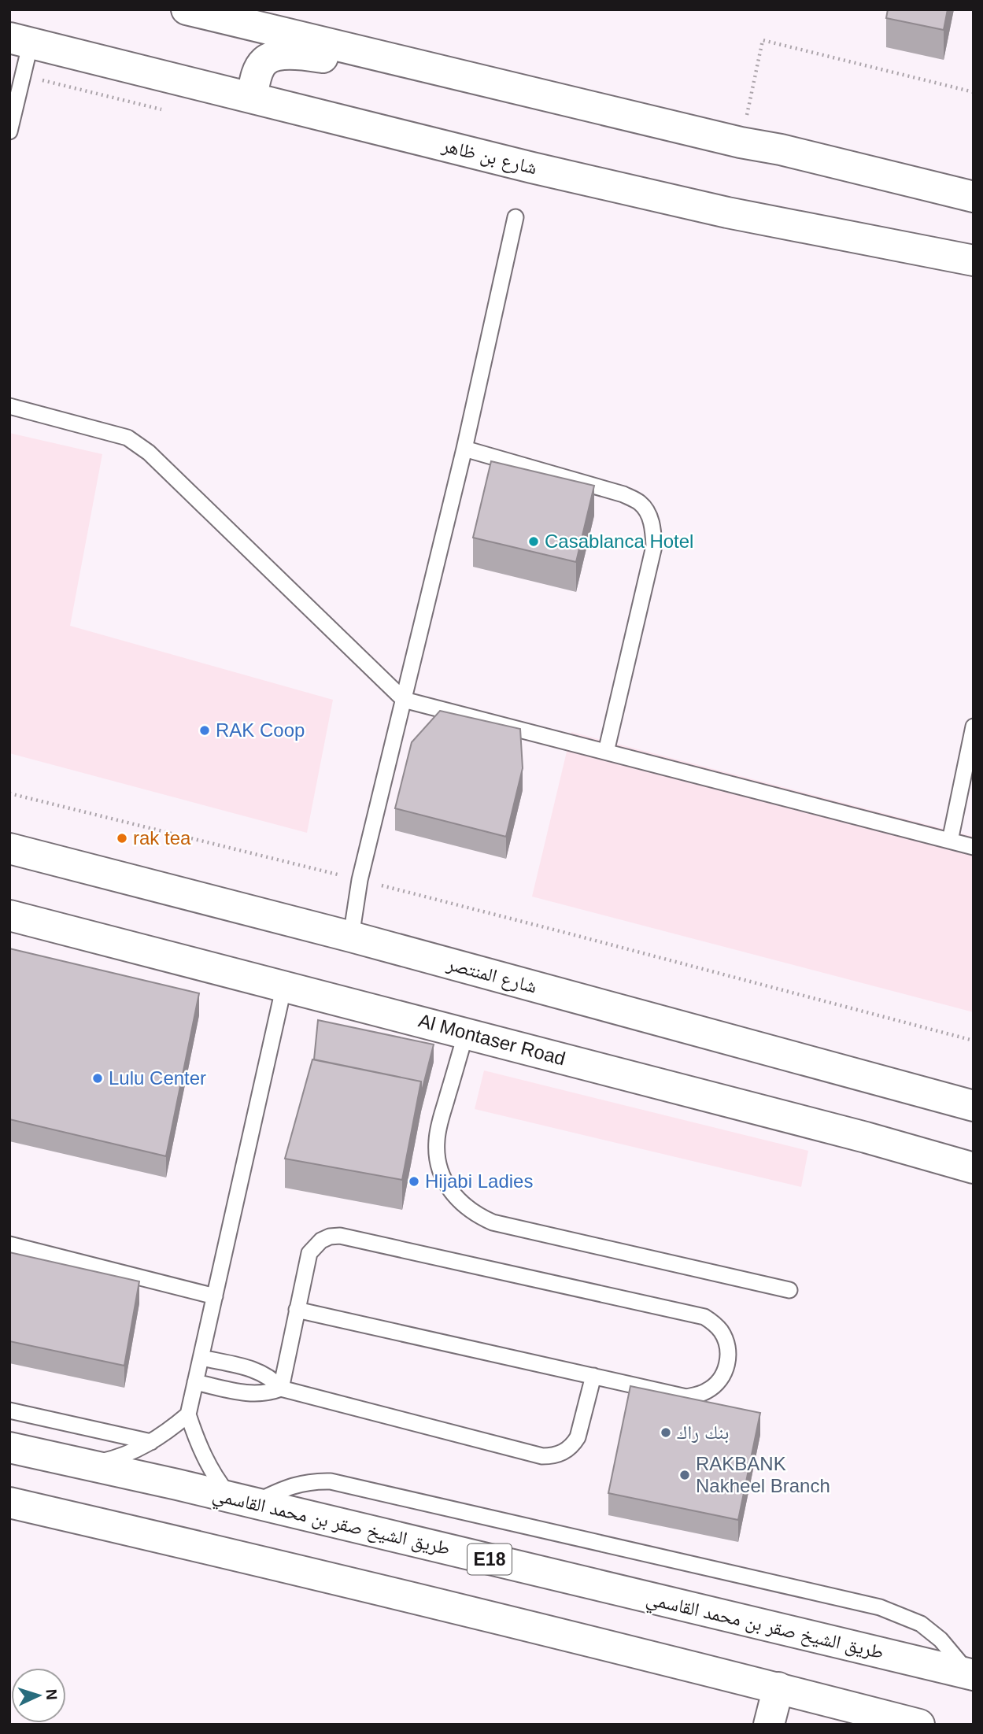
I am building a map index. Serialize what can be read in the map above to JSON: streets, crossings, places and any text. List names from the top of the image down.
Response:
{
  "streets": {
    "main road": [
      "شارع بن ظاهر",
      "شارع المنتصر",
      "Al Montaser Road",
      "طريق الشيخ صقر بن محمد القاسمي",
      "E18"
    ]
  },
  "places": [
    "Casablanca Hotel",
    "RAK Coop",
    "rak tea",
    "Lulu Center",
    "Hijabi Ladies",
    "بنك راك",
    "RAKBANK Nakheel Branch"
  ],
  "north": "right"
}
